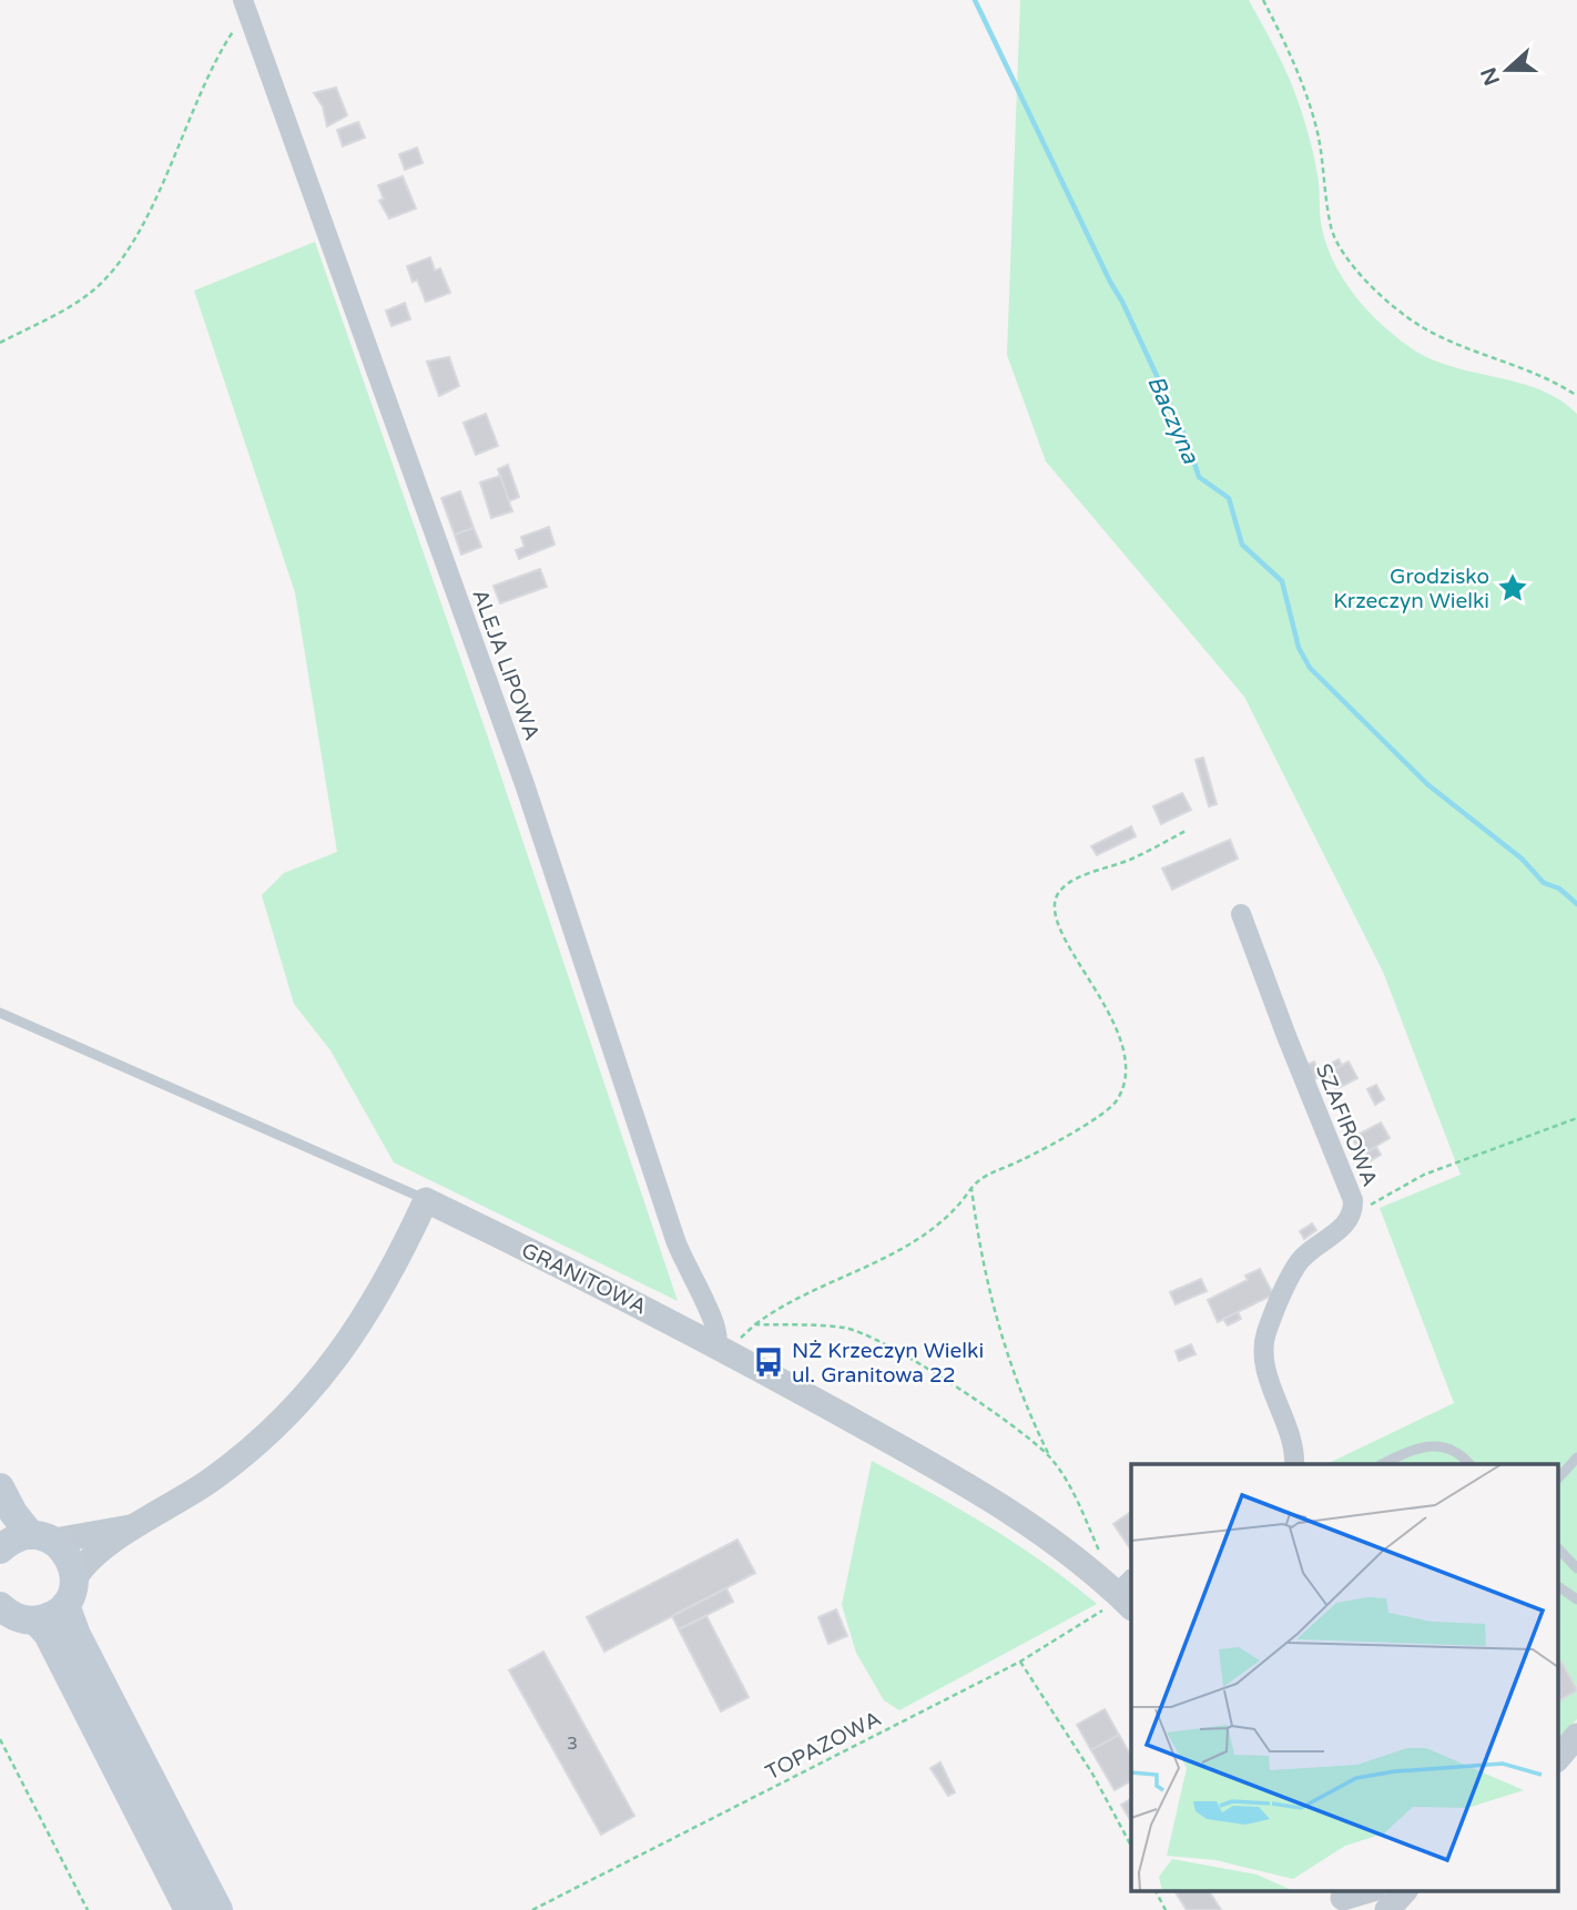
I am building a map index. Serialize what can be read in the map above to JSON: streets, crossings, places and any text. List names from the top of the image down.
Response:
{
  "streets": {
    "street": ["ALEJA LIPOWA", "SZAFIROWA", "GRANITOWA"],
    "path": ["TOPAZOWA"]
  },
  "crossings": [
    ["ALEJA LIPOWA", "GRANITOWA"],
    ["GRANITOWA", "TOPAZOWA"]
  ],
  "water": ["Baczyna"],
  "places": {
    "place": ["Grodzisko Krzeczyn Wielki"],
    "bus stop": ["NŻ Krzeczyn Wielki ul. Granitowa 22"]
  },
  "house_numbers": ["3"],
  "north": "left"
}
